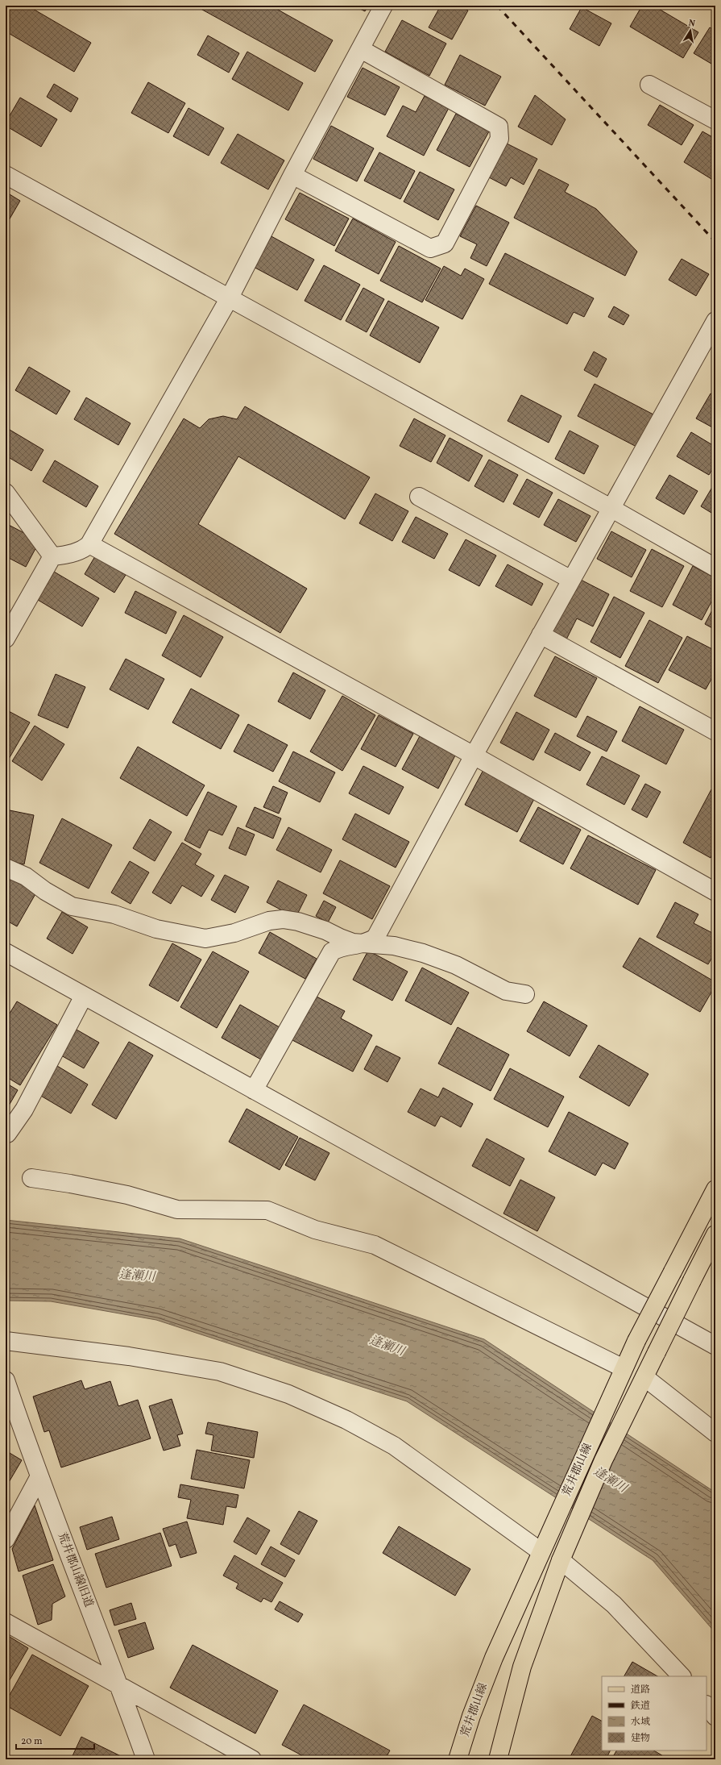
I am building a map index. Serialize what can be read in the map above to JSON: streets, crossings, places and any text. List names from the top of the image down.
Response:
{
  "streets": {
    "main road": ["荒井郡山線"],
    "street": ["荒井郡山線旧道"]
  },
  "water": ["逢瀬川"],
  "legend": [
    "道路",
    "鉄道",
    "水域",
    "建物"
  ],
  "scale_bar": "20 m",
  "north": "top"
}
